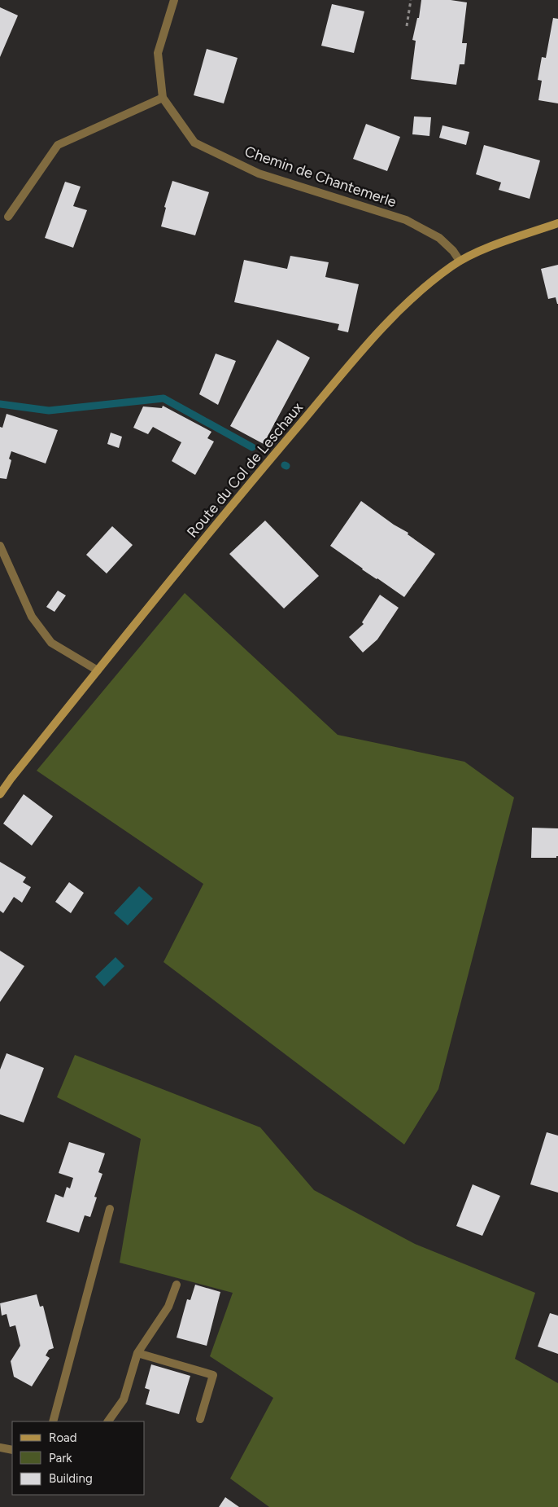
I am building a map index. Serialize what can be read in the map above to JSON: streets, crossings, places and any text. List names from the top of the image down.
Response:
{
  "streets": {
    "main road": ["Route du Col de Leschaux"],
    "street": ["Chemin de Chantemerle"]
  },
  "crossings": [
    ["Chemin de Chantemerle", "Route du Col de Leschaux"]
  ],
  "legend": ["Road", "Park", "Building"]
}
